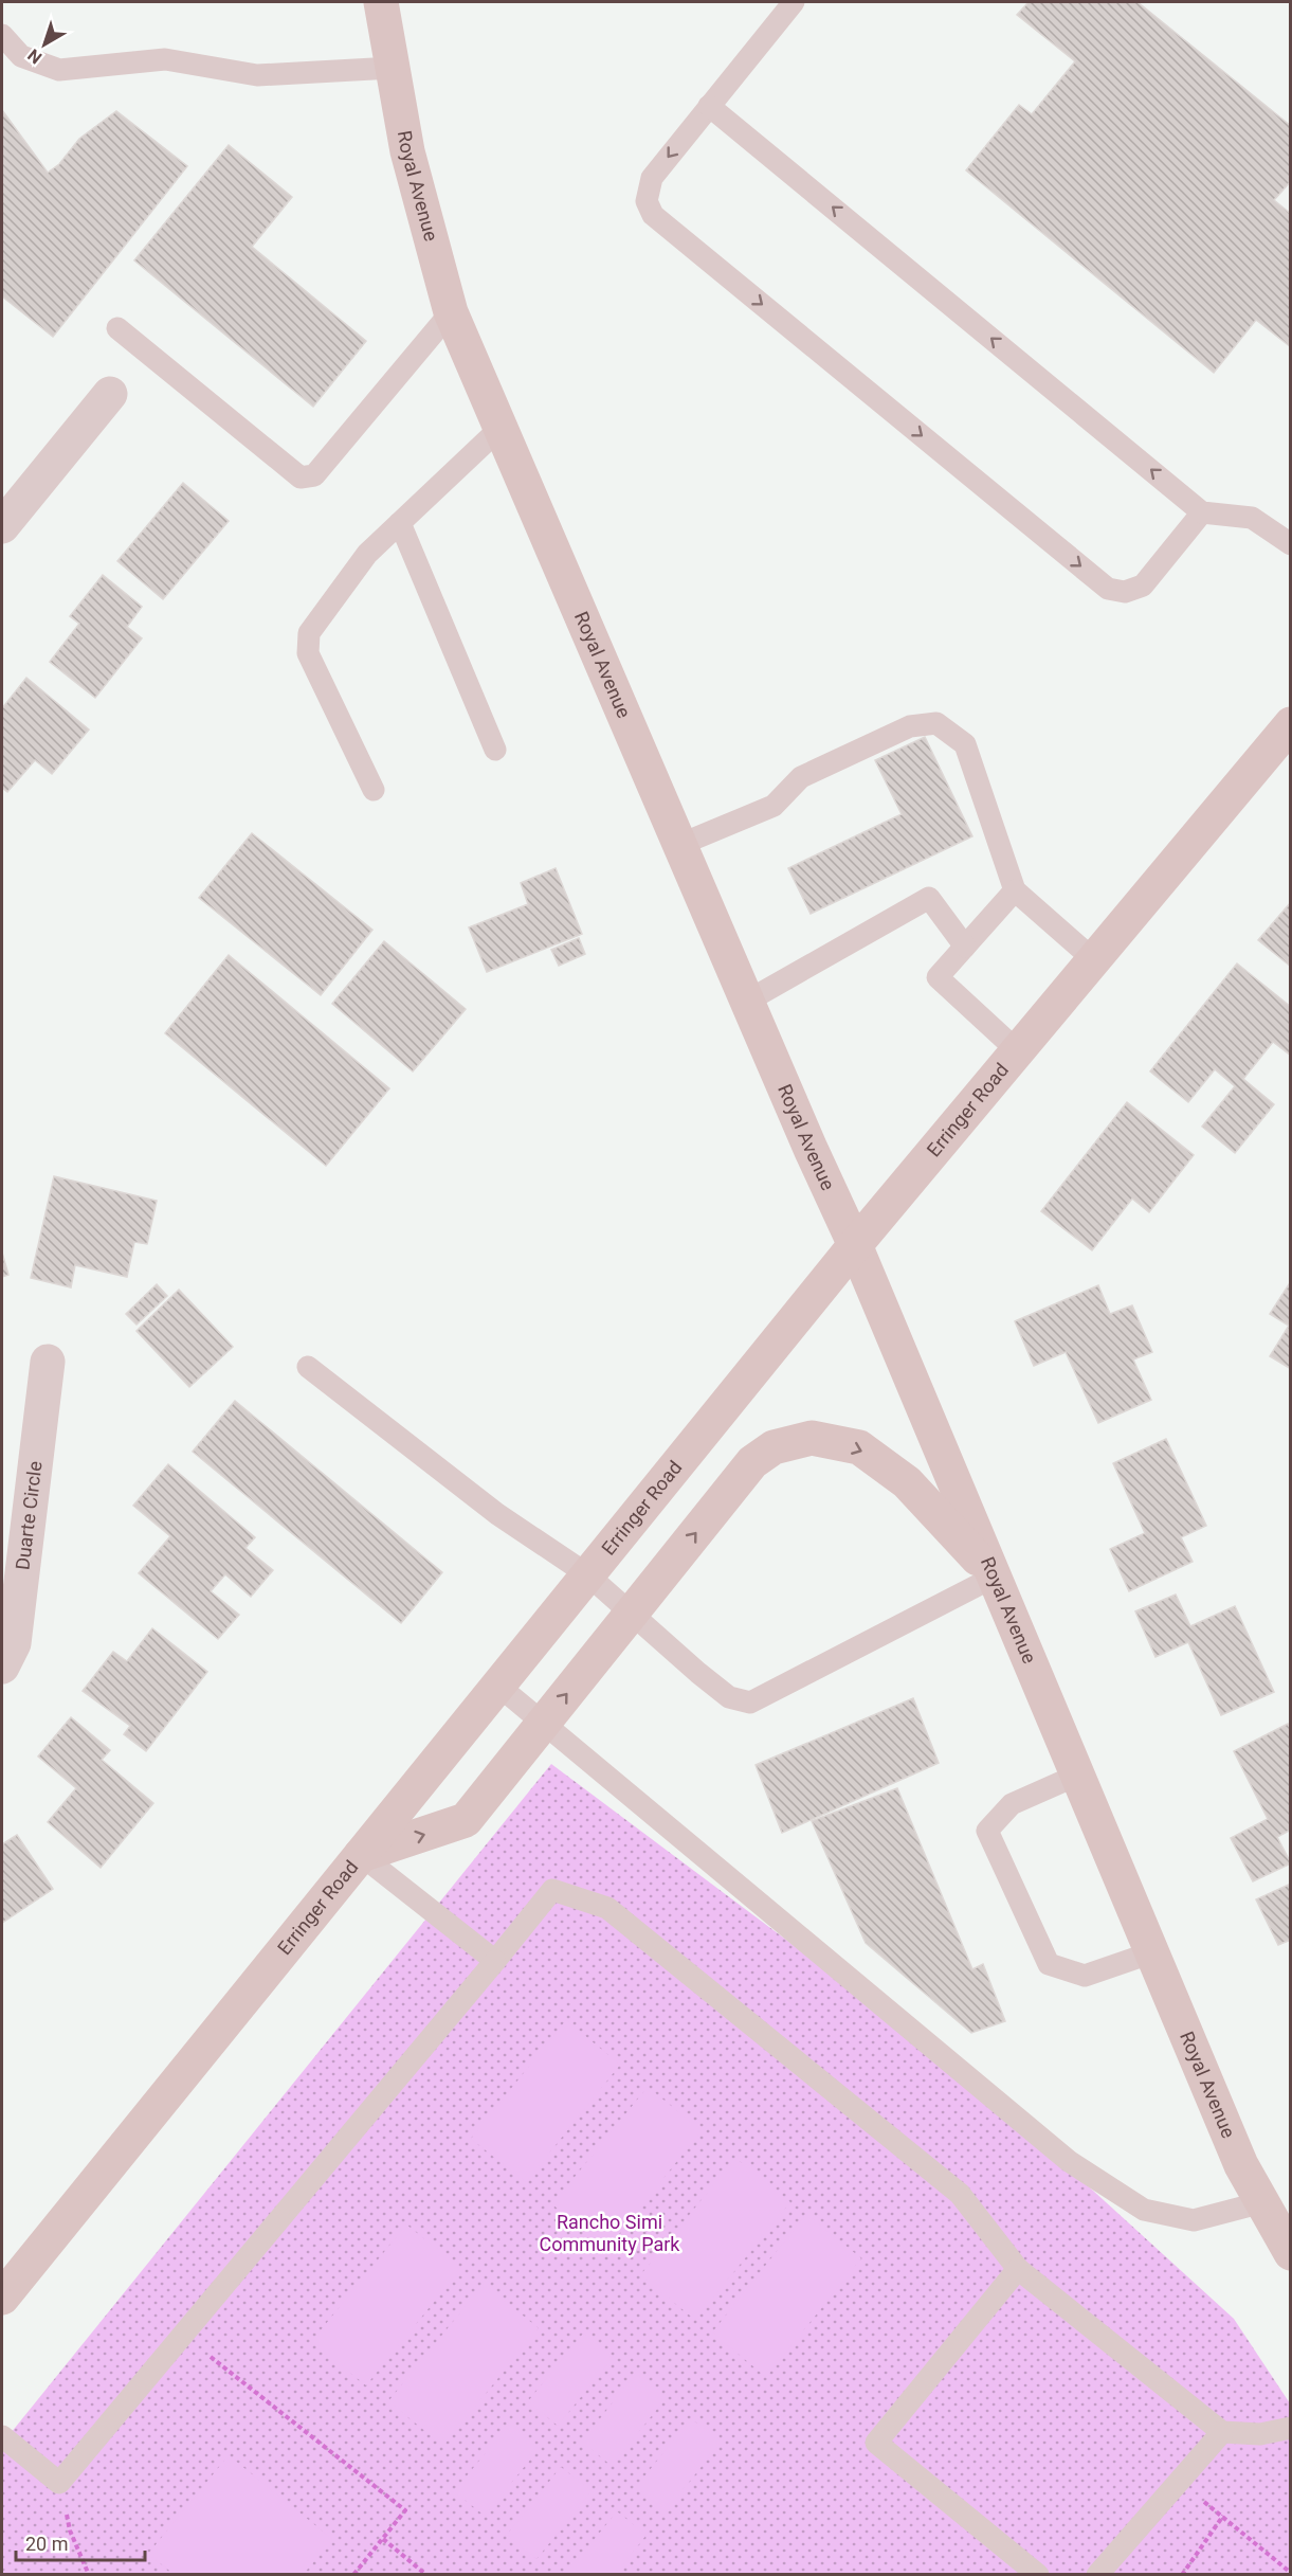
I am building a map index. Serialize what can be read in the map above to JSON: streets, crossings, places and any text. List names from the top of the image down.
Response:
{
  "streets": {
    "main road": ["Royal Avenue", "Erringer Road"],
    "street": ["Duarte Circle"]
  },
  "crossings": [
    ["Royal Avenue", "Erringer Road"]
  ],
  "parks": ["Rancho Simi Community Park"],
  "scale_bar": "20 m",
  "north": "bottom left"
}
